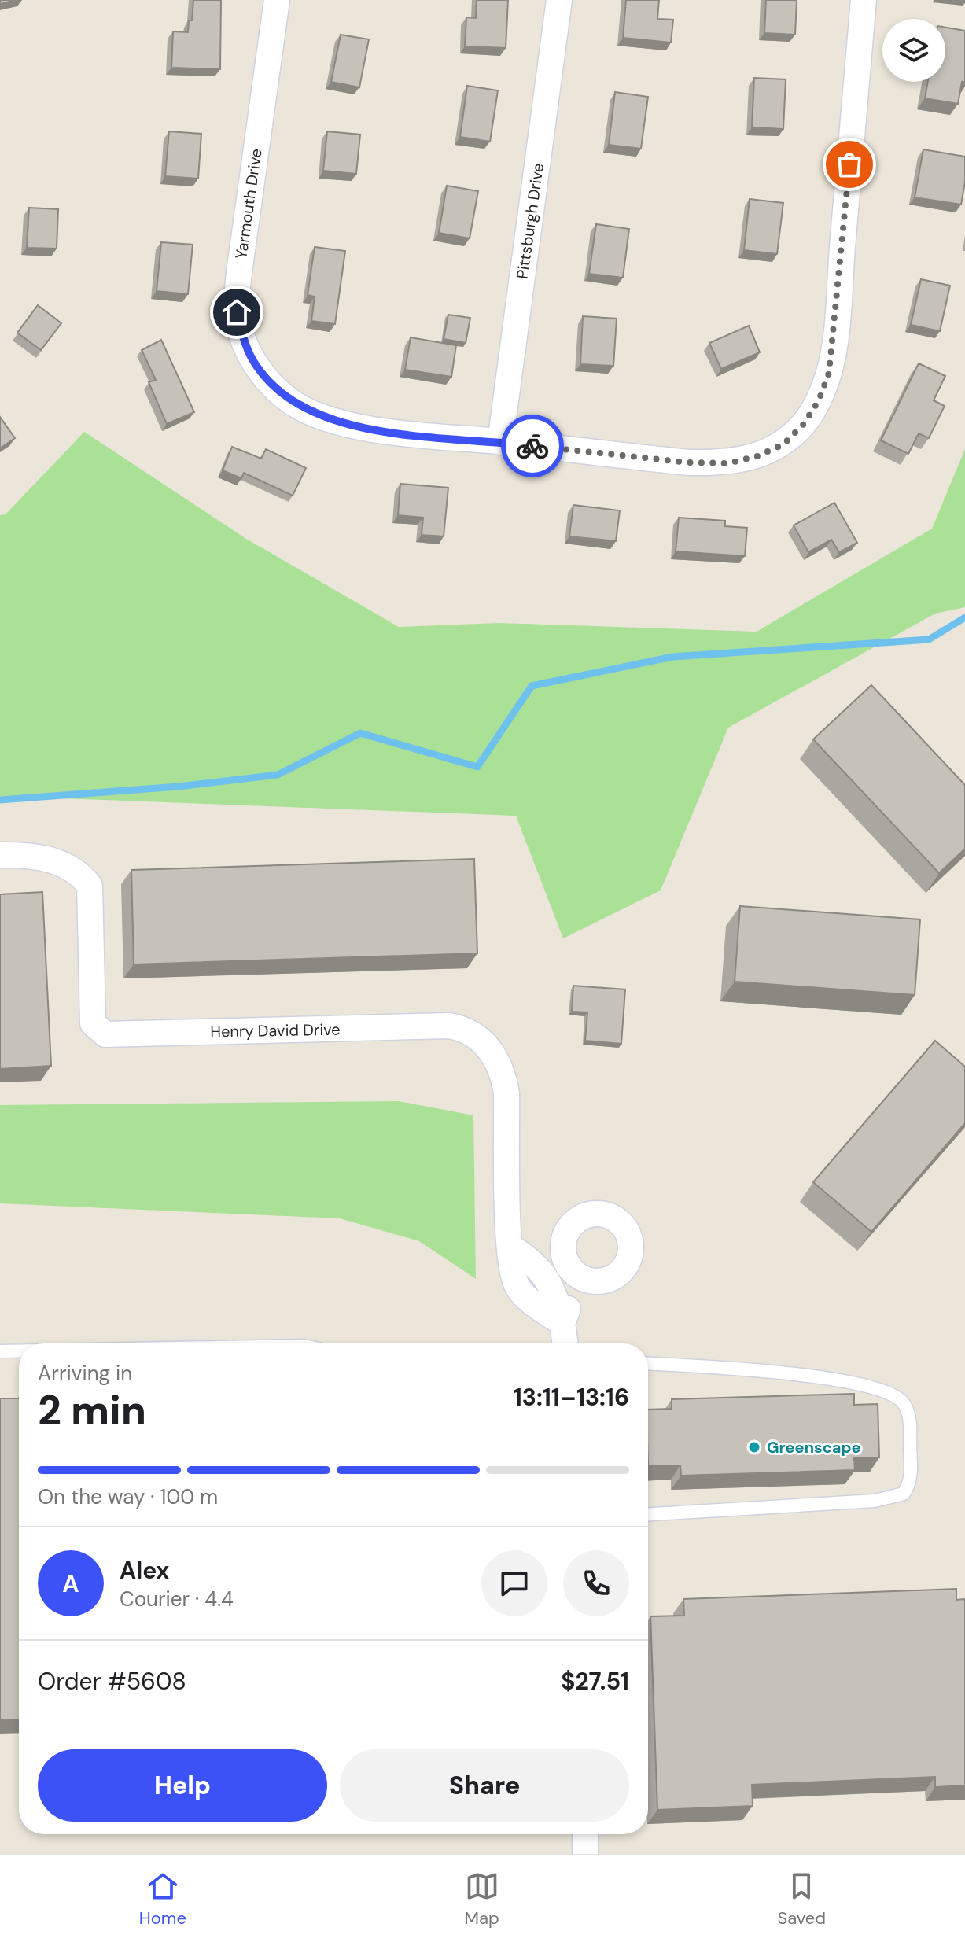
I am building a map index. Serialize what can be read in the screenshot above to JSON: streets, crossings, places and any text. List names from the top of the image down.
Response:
{
  "streets": {
    "street": ["Yarmouth Drive", "Pittsburgh Drive", "Henry David Drive"]
  },
  "crossings": [
    ["Yarmouth Drive", "Pittsburgh Drive"]
  ],
  "places": ["Greenscape"],
  "page": {
    "heading": ["2 min", "Arriving in", "13:11–13:16"],
    "panel": [
      "Alex",
      "Courier · 4.4",
      "Order #5608",
      "$27.51"
    ],
    "bar": "On the way · 100 m",
    "round": "A",
    "buttons": ["Help", "Share"],
    "tabs": ["Home", "Map", "Saved"]
  }
}
